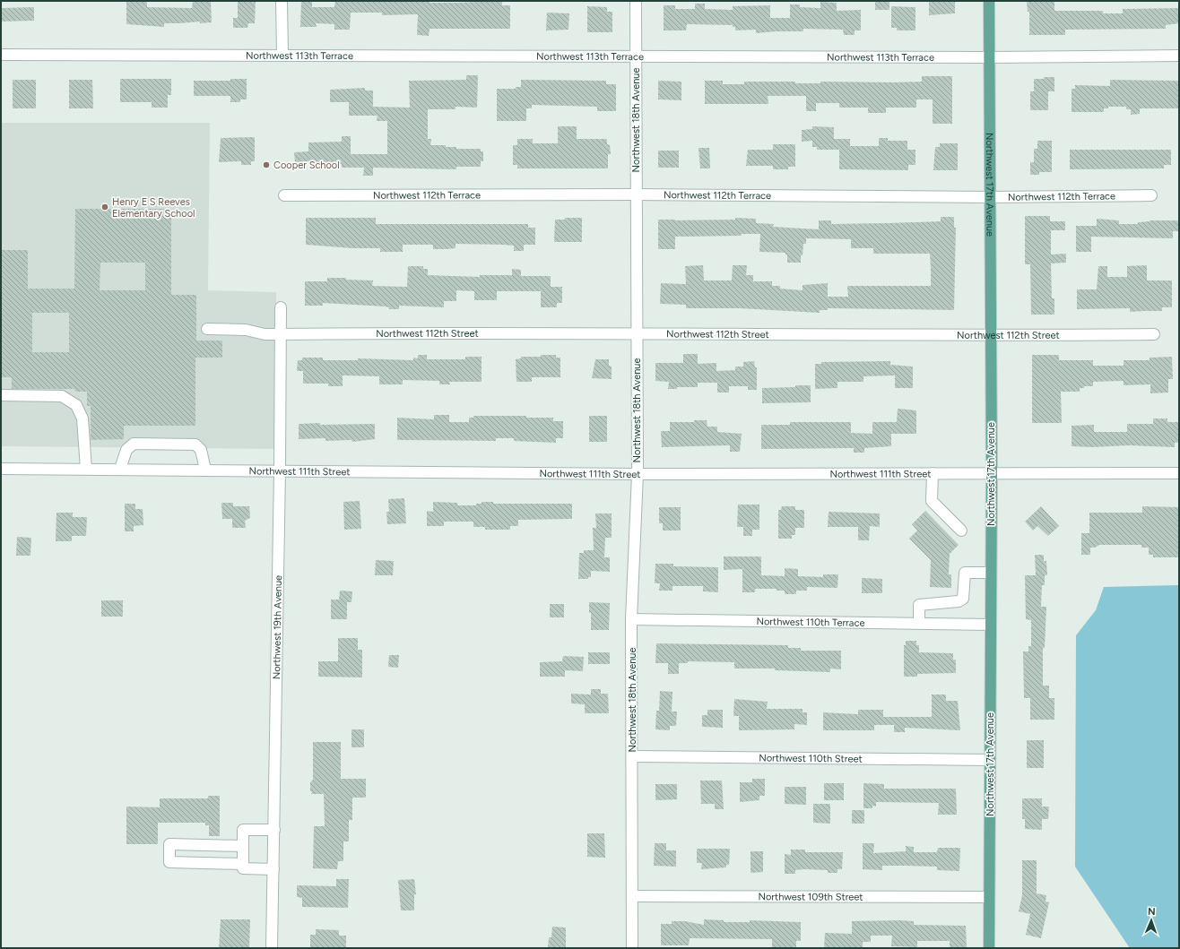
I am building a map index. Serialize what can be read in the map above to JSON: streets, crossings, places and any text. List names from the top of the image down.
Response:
{
  "streets": {
    "main road": ["Northwest 17th Avenue"],
    "street": [
      "Northwest 113th Terrace",
      "Northwest 18th Avenue",
      "Northwest 112th Terrace",
      "Northwest 112th Street",
      "Northwest 111th Street",
      "Northwest 110th Terrace",
      "Northwest 19th Avenue",
      "Northwest 110th Street",
      "Northwest 109th Street"
    ]
  },
  "crossings": [
    ["Northwest 113th Terrace", "Northwest 18th Avenue"],
    ["Northwest 113th Terrace", "Northwest 17th Avenue"],
    ["Northwest 18th Avenue", "Northwest 112th Terrace"],
    ["Northwest 18th Avenue", "Northwest 112th Street"],
    ["Northwest 18th Avenue", "Northwest 111th Street"],
    ["Northwest 18th Avenue", "Northwest 110th Terrace"],
    ["Northwest 18th Avenue", "Northwest 110th Street"],
    ["Northwest 18th Avenue", "Northwest 109th Street"],
    ["Northwest 17th Avenue", "Northwest 112th Terrace"],
    ["Northwest 17th Avenue", "Northwest 112th Street"],
    ["Northwest 17th Avenue", "Northwest 111th Street"],
    ["Northwest 17th Avenue", "Northwest 110th Terrace"],
    ["Northwest 17th Avenue", "Northwest 110th Street"],
    ["Northwest 17th Avenue", "Northwest 109th Street"],
    ["Northwest 112th Street", "Northwest 19th Avenue"],
    ["Northwest 111th Street", "Northwest 19th Avenue"]
  ],
  "places": ["Cooper School", "Henry E S Reeves Elementary School"],
  "north": "top"
}
